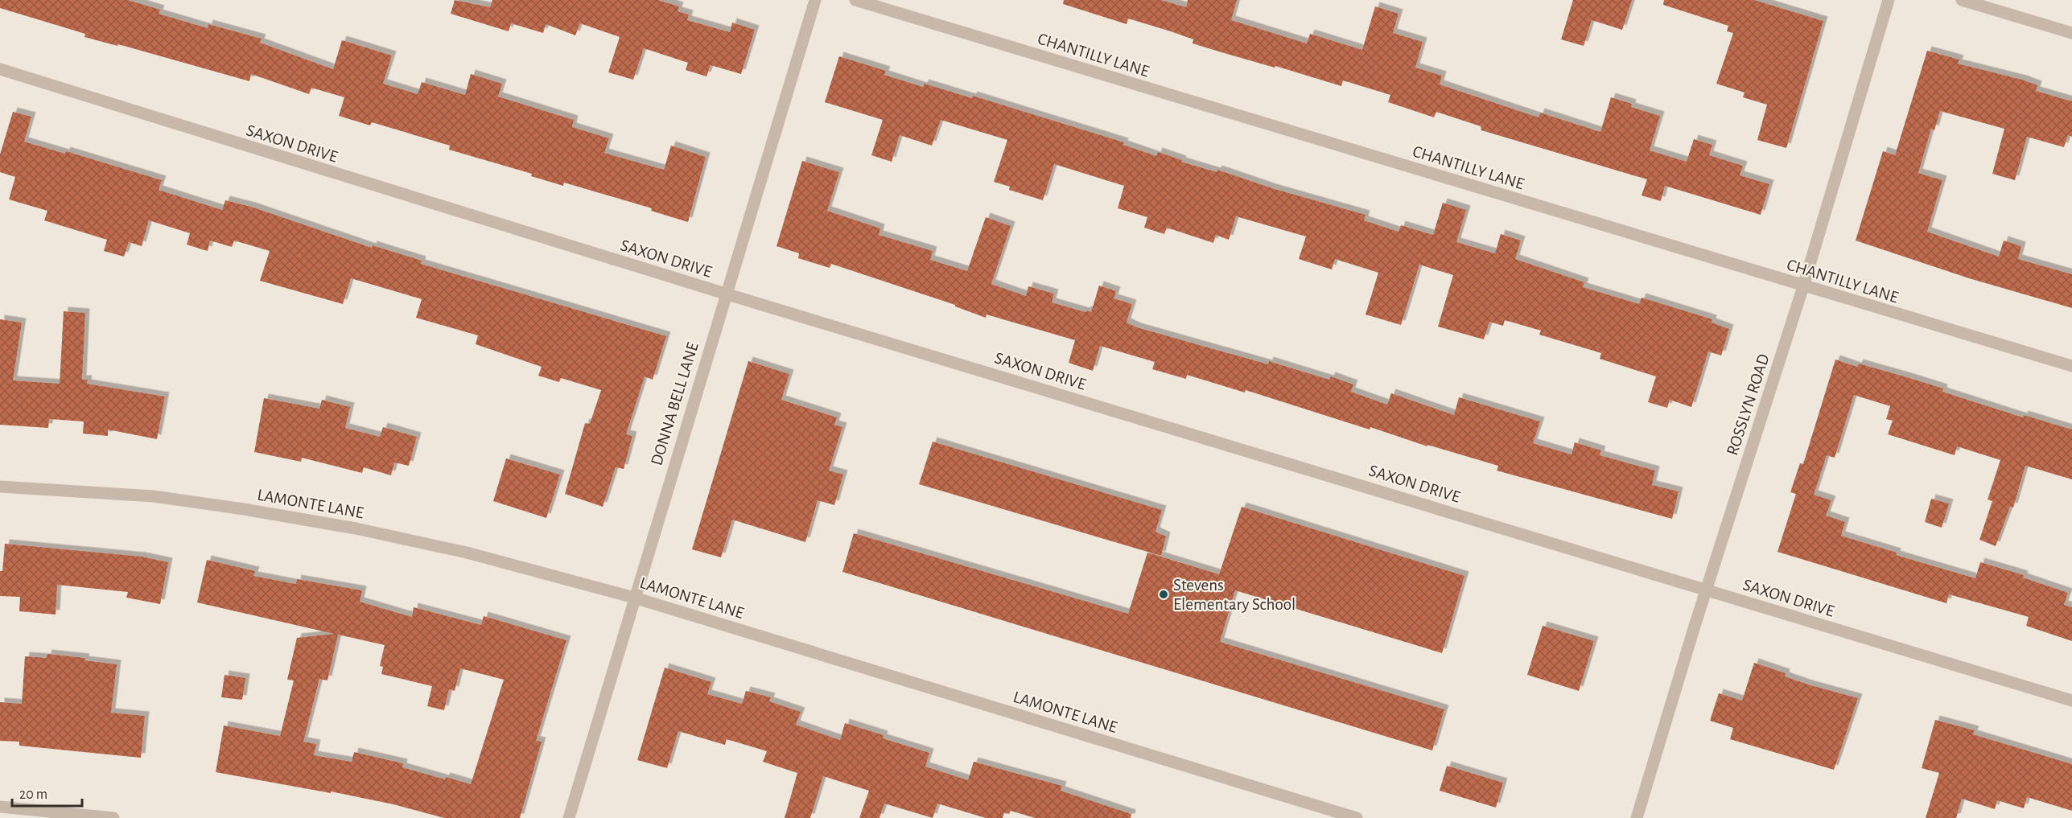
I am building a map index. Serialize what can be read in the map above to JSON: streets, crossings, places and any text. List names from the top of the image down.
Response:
{
  "streets": {
    "street": [
      "CHANTILLY LANE",
      "SAXON DRIVE",
      "DONNA BELL LANE",
      "ROSSLYN ROAD",
      "LAMONTE LANE"
    ]
  },
  "crossings": [
    ["CHANTILLY LANE", "ROSSLYN ROAD"],
    ["SAXON DRIVE", "DONNA BELL LANE"],
    ["SAXON DRIVE", "ROSSLYN ROAD"],
    ["DONNA BELL LANE", "LAMONTE LANE"]
  ],
  "places": ["Stevens Elementary School"],
  "scale_bar": "20 m"
}
